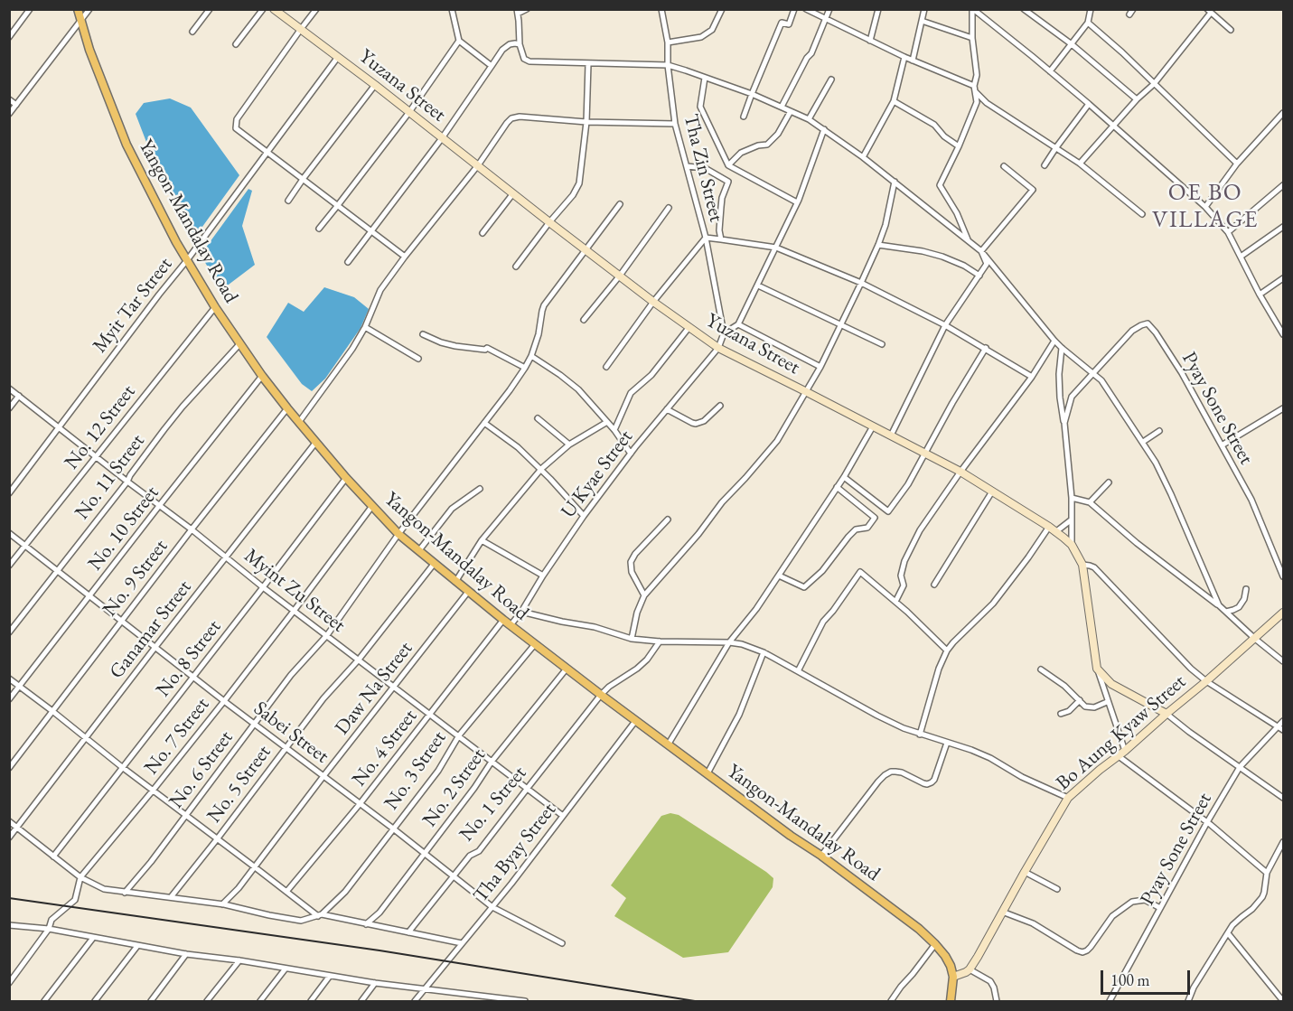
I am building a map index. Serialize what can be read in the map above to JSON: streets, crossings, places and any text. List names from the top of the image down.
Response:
{
  "streets": {
    "main road": ["Yangon-Mandalay Road"],
    "street": [
      "Yuzana Street",
      "Tha Zin Street",
      "Myit Tar Street",
      "Pyay Sone Street",
      "No. 12 Street",
      "U Kyae Street",
      "No. 11 Street",
      "No. 10 Street",
      "No. 9 Street",
      "Myint Zu Street",
      "Ganamar Street",
      "No. 8 Street",
      "Daw Na Street",
      "Sabei Street",
      "Bo Aung Kyaw Street",
      "No. 7 Street",
      "No. 4 Street",
      "No. 6 Street",
      "No. 3 Street",
      "No. 5 Street",
      "No. 2 Street",
      "No. 1 Street",
      "Tha Byay Street"
    ]
  },
  "crossings": [
    ["Yuzana Street", "Myit Tar Street"],
    ["Yuzana Street", "U Kyae Street"],
    ["Yuzana Street", "No. 6 Street"],
    ["Tha Zin Street", "U Kyae Street"],
    ["Yangon-Mandalay Road", "Myit Tar Street"],
    ["Yangon-Mandalay Road", "No. 12 Street"],
    ["Yangon-Mandalay Road", "U Kyae Street"],
    ["Yangon-Mandalay Road", "No. 11 Street"],
    ["Yangon-Mandalay Road", "No. 10 Street"],
    ["Yangon-Mandalay Road", "No. 9 Street"],
    ["Yangon-Mandalay Road", "Ganamar Street"],
    ["Yangon-Mandalay Road", "No. 8 Street"],
    ["Yangon-Mandalay Road", "Daw Na Street"],
    ["Yangon-Mandalay Road", "No. 7 Street"],
    ["Yangon-Mandalay Road", "No. 4 Street"],
    ["Yangon-Mandalay Road", "No. 6 Street"],
    ["Yangon-Mandalay Road", "No. 3 Street"],
    ["Yangon-Mandalay Road", "No. 5 Street"],
    ["Yangon-Mandalay Road", "No. 2 Street"],
    ["Yangon-Mandalay Road", "No. 1 Street"],
    ["Yangon-Mandalay Road", "Tha Byay Street"],
    ["Myit Tar Street", "Myint Zu Street"],
    ["No. 12 Street", "Myint Zu Street"],
    ["No. 12 Street", "Sabei Street"],
    ["No. 11 Street", "Myint Zu Street"],
    ["No. 11 Street", "Sabei Street"],
    ["No. 10 Street", "Myint Zu Street"],
    ["No. 10 Street", "Sabei Street"],
    ["No. 9 Street", "Myint Zu Street"],
    ["No. 9 Street", "Sabei Street"],
    ["Myint Zu Street", "Ganamar Street"],
    ["Myint Zu Street", "No. 8 Street"],
    ["Myint Zu Street", "Daw Na Street"],
    ["Myint Zu Street", "No. 7 Street"],
    ["Myint Zu Street", "No. 4 Street"],
    ["Myint Zu Street", "No. 6 Street"],
    ["Myint Zu Street", "No. 3 Street"],
    ["Myint Zu Street", "No. 5 Street"],
    ["Myint Zu Street", "No. 2 Street"],
    ["Myint Zu Street", "No. 1 Street"],
    ["Myint Zu Street", "Tha Byay Street"],
    ["Ganamar Street", "Sabei Street"],
    ["No. 8 Street", "Sabei Street"],
    ["Daw Na Street", "Sabei Street"],
    ["Sabei Street", "No. 7 Street"],
    ["Sabei Street", "No. 4 Street"],
    ["Sabei Street", "No. 6 Street"],
    ["Sabei Street", "No. 3 Street"],
    ["Sabei Street", "No. 5 Street"],
    ["Sabei Street", "No. 2 Street"],
    ["Sabei Street", "No. 1 Street"],
    ["Sabei Street", "Tha Byay Street"]
  ],
  "districts": ["OE BO VILLAGE"],
  "scale_bar": "100 m"
}
